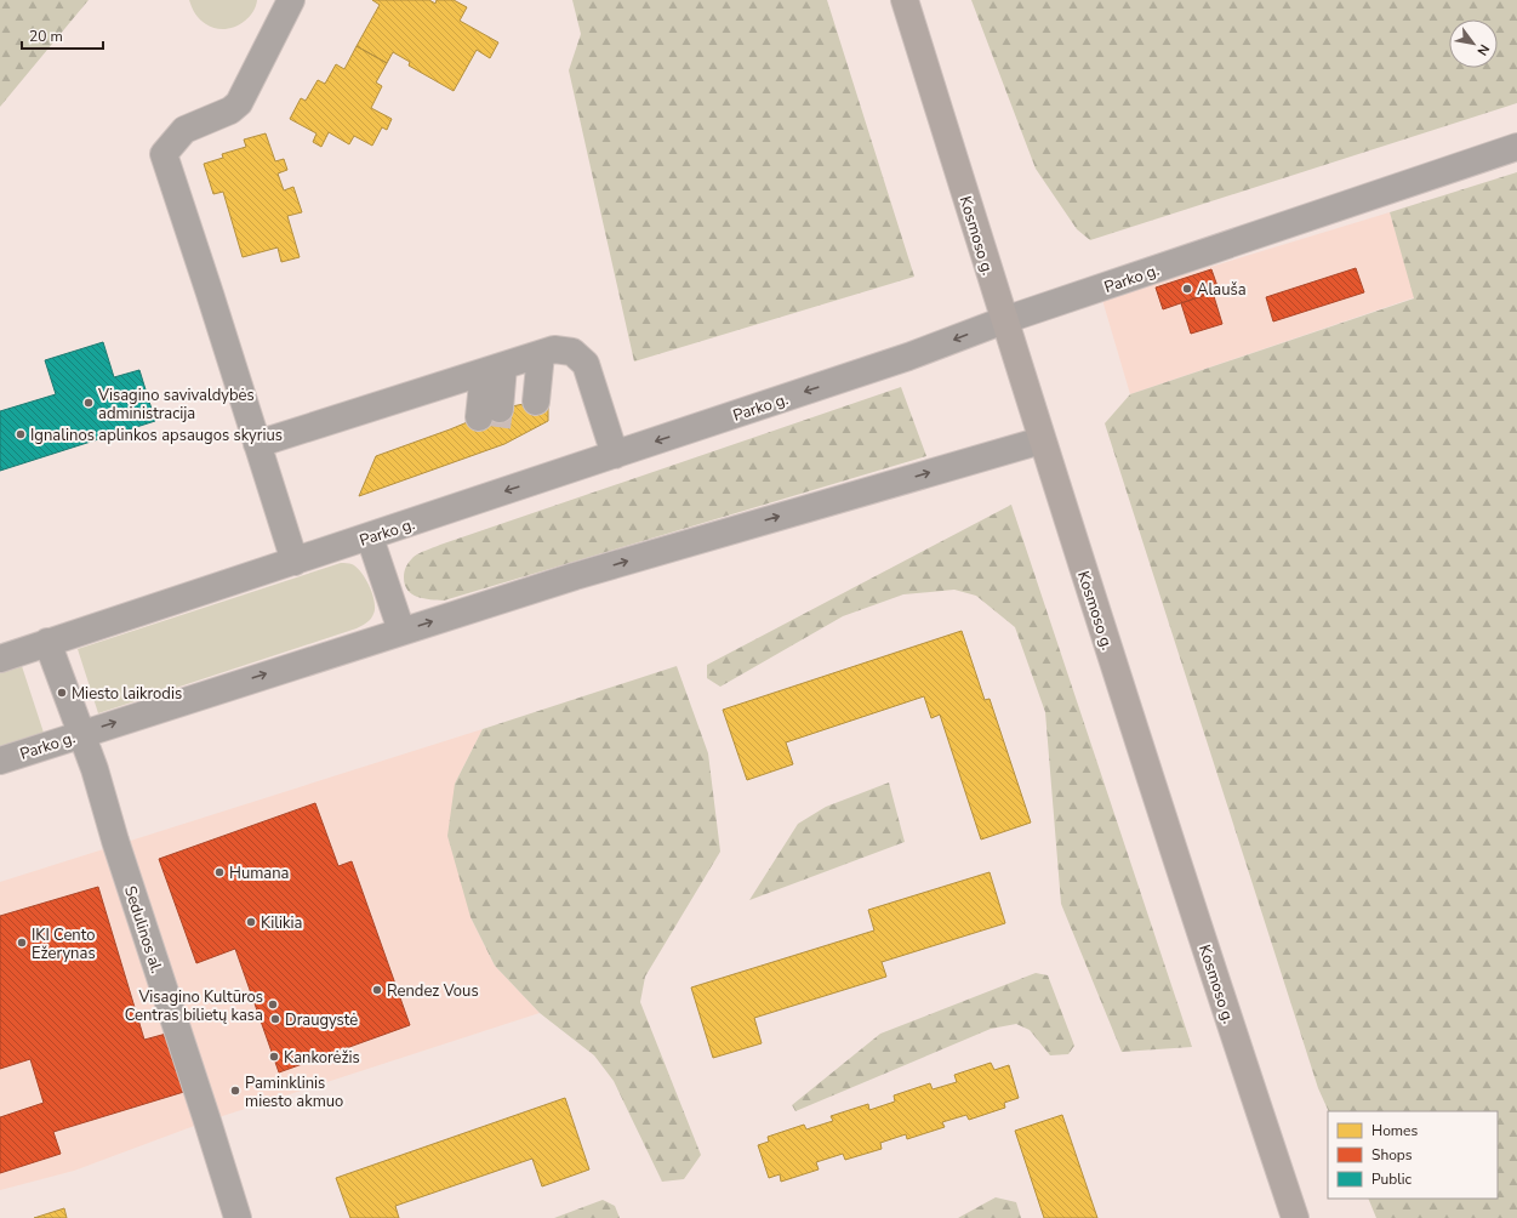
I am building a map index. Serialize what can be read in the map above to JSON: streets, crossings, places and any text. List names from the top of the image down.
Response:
{
  "streets": {
    "main road": ["Kosmoso g."],
    "street": ["Parko g.", "Sedulinos al."]
  },
  "crossings": [
    ["Kosmoso g.", "Parko g."],
    ["Parko g.", "Sedulinos al."]
  ],
  "places": [
    "Alauša",
    "Visagino savivaldybės administracija",
    "Ignalinos aplinkos apsaugos skyrius",
    "Miesto laikrodis",
    "Humana",
    "Kilikia",
    "IKI Cento Ežerynas",
    "Rendez Vous",
    "Visagino Kultūros Centras bilietų kasa",
    "Draugystė",
    "Kankorėžis",
    "Paminklinis miesto akmuo"
  ],
  "legend": ["Homes", "Shops", "Public"],
  "scale_bar": "20 m",
  "north": "bottom right"
}
